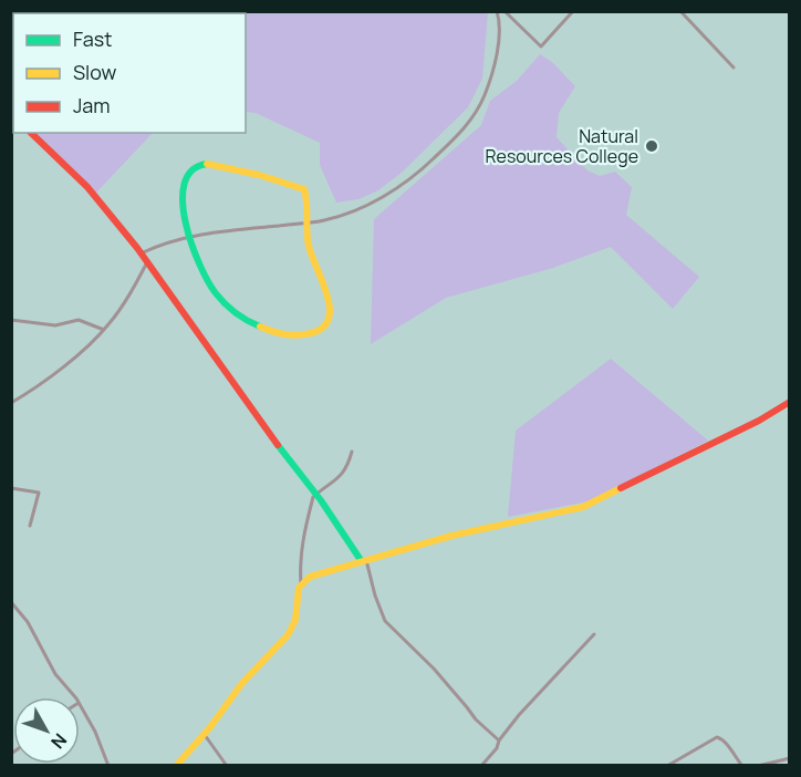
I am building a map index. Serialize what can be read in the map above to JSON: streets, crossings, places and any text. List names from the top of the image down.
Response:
{
  "places": ["Natural Resources College"],
  "legend": ["Fast", "Slow", "Jam"],
  "north": "bottom right"
}
